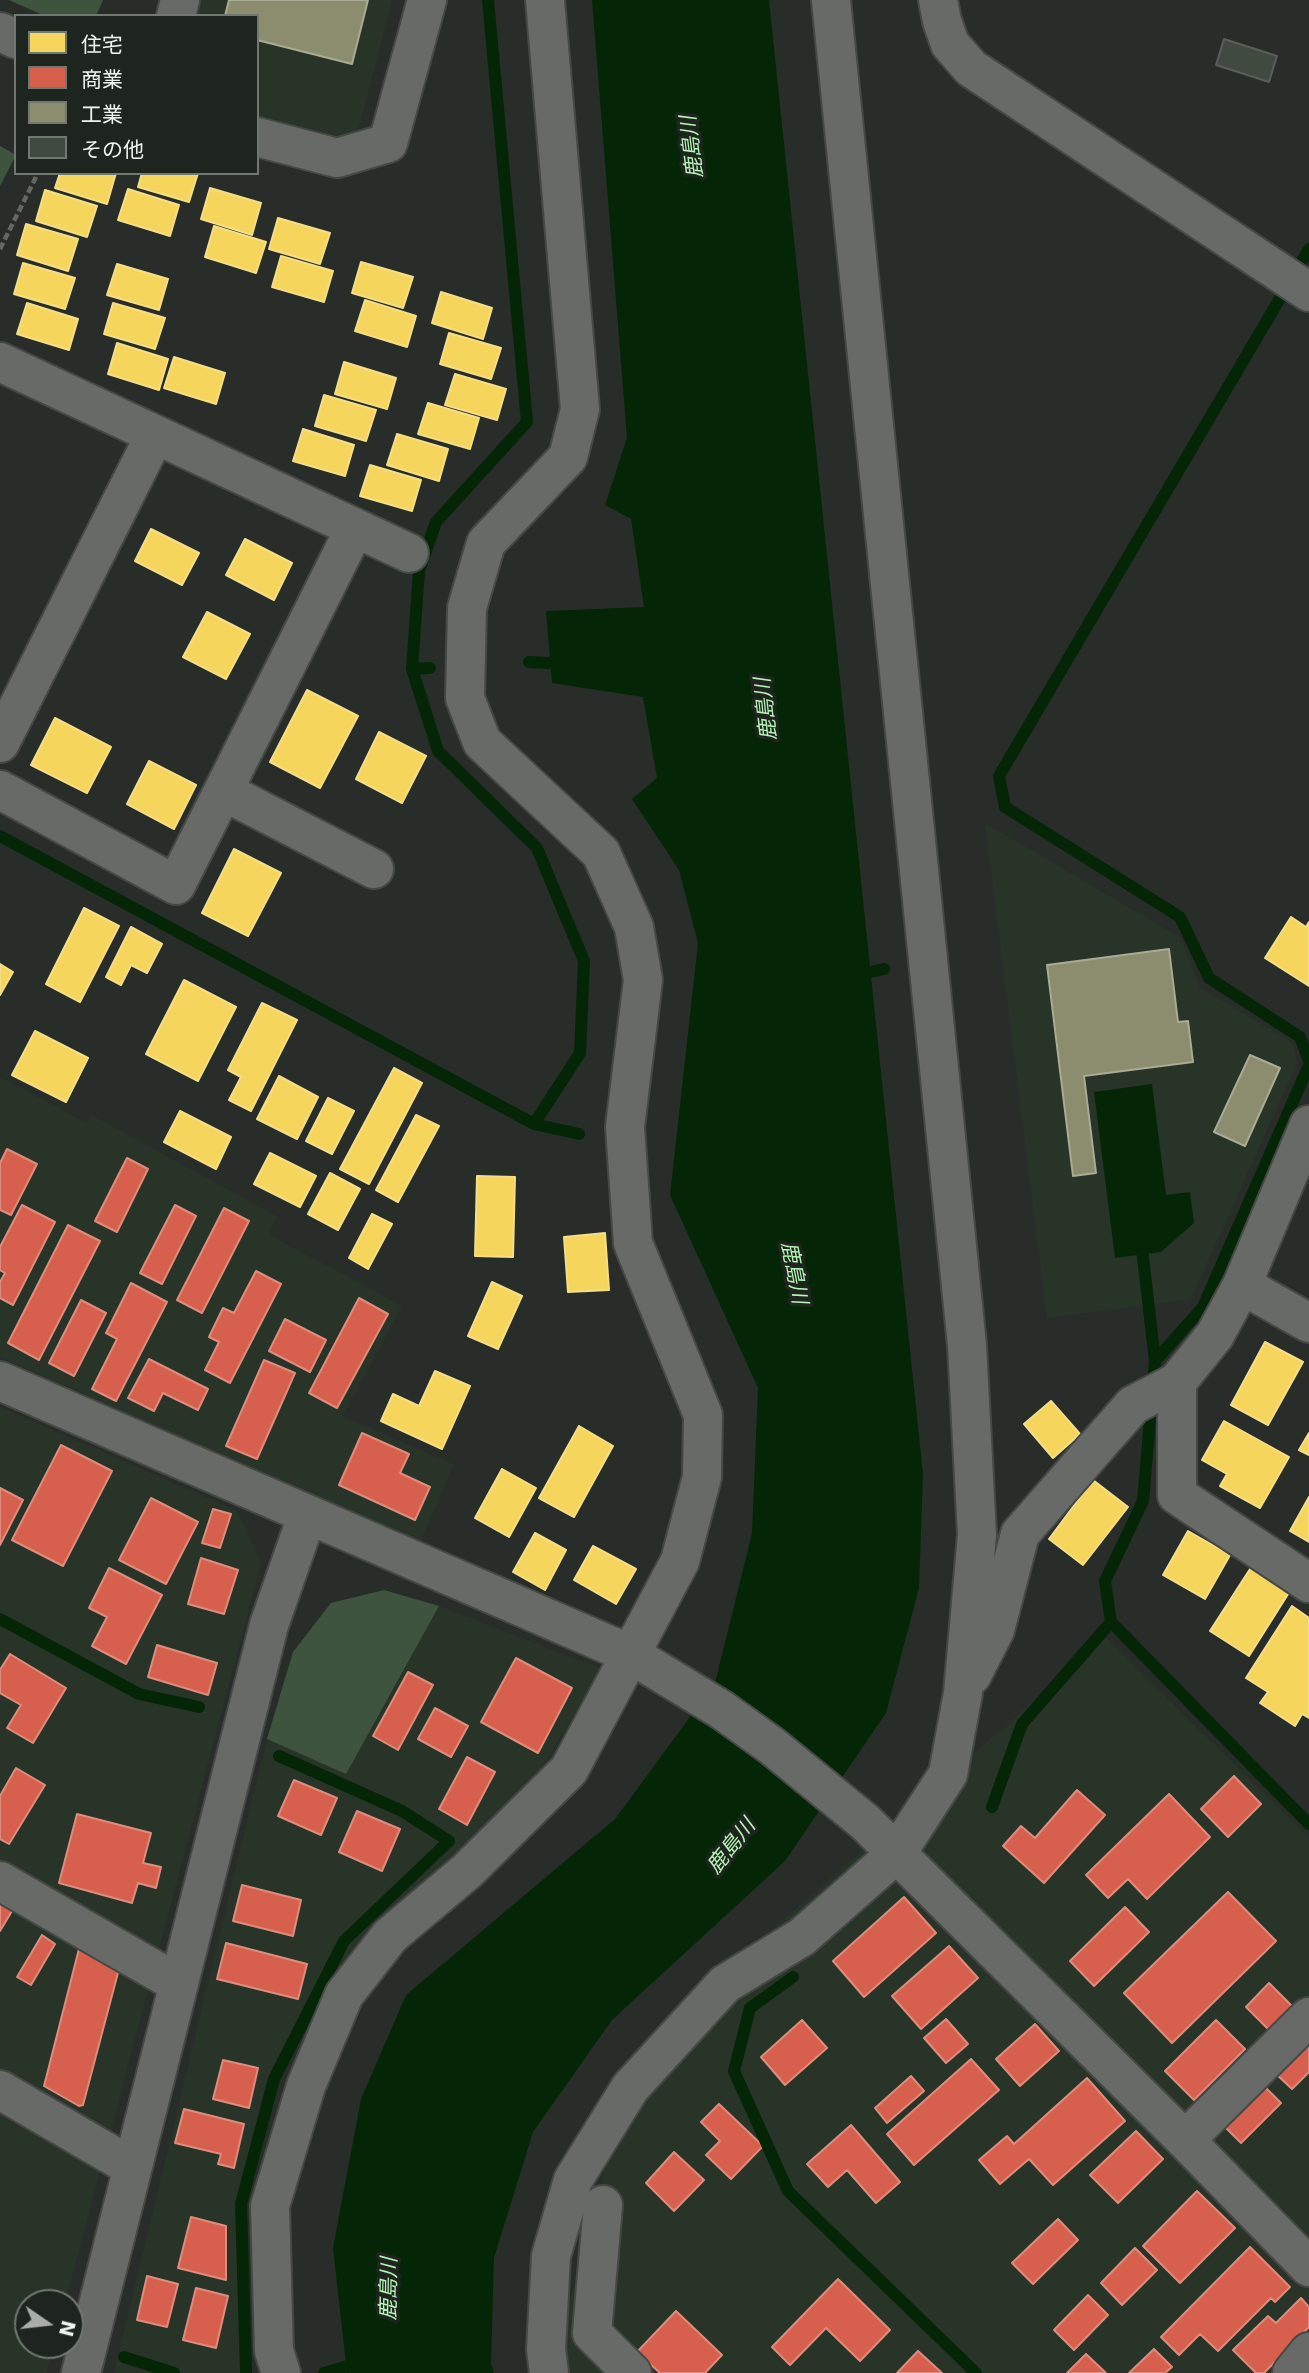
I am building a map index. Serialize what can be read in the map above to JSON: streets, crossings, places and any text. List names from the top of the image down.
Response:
{
  "water": ["鹿島川"],
  "legend": [
    "住宅",
    "商業",
    "工業",
    "その他"
  ],
  "north": "right"
}
